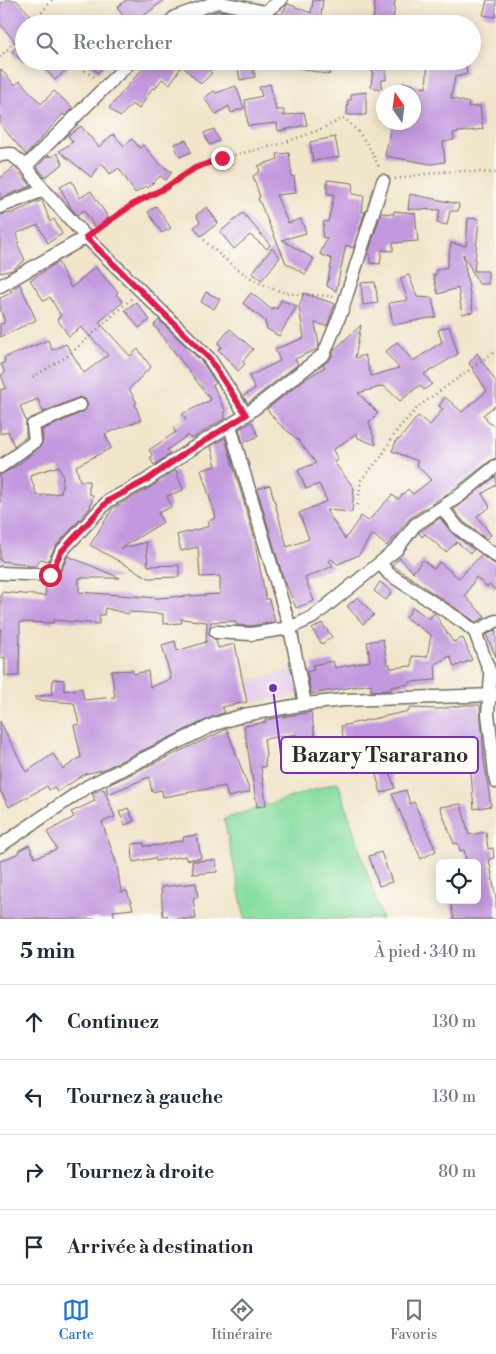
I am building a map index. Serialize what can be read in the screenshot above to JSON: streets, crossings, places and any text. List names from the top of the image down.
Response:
{
  "places": ["Bazary Tsararano"],
  "north": "top",
  "page": {
    "search": "Rechercher",
    "heading": ["5 min", "À pied · 340 m"],
    "list": [
      ["Continuez", "130 m"],
      ["Tournez à gauche", "130 m"],
      ["Tournez à droite", "80 m"],
      "Arrivée à destination"
    ],
    "nav": ["Carte", "Itinéraire", "Favoris"]
  }
}
